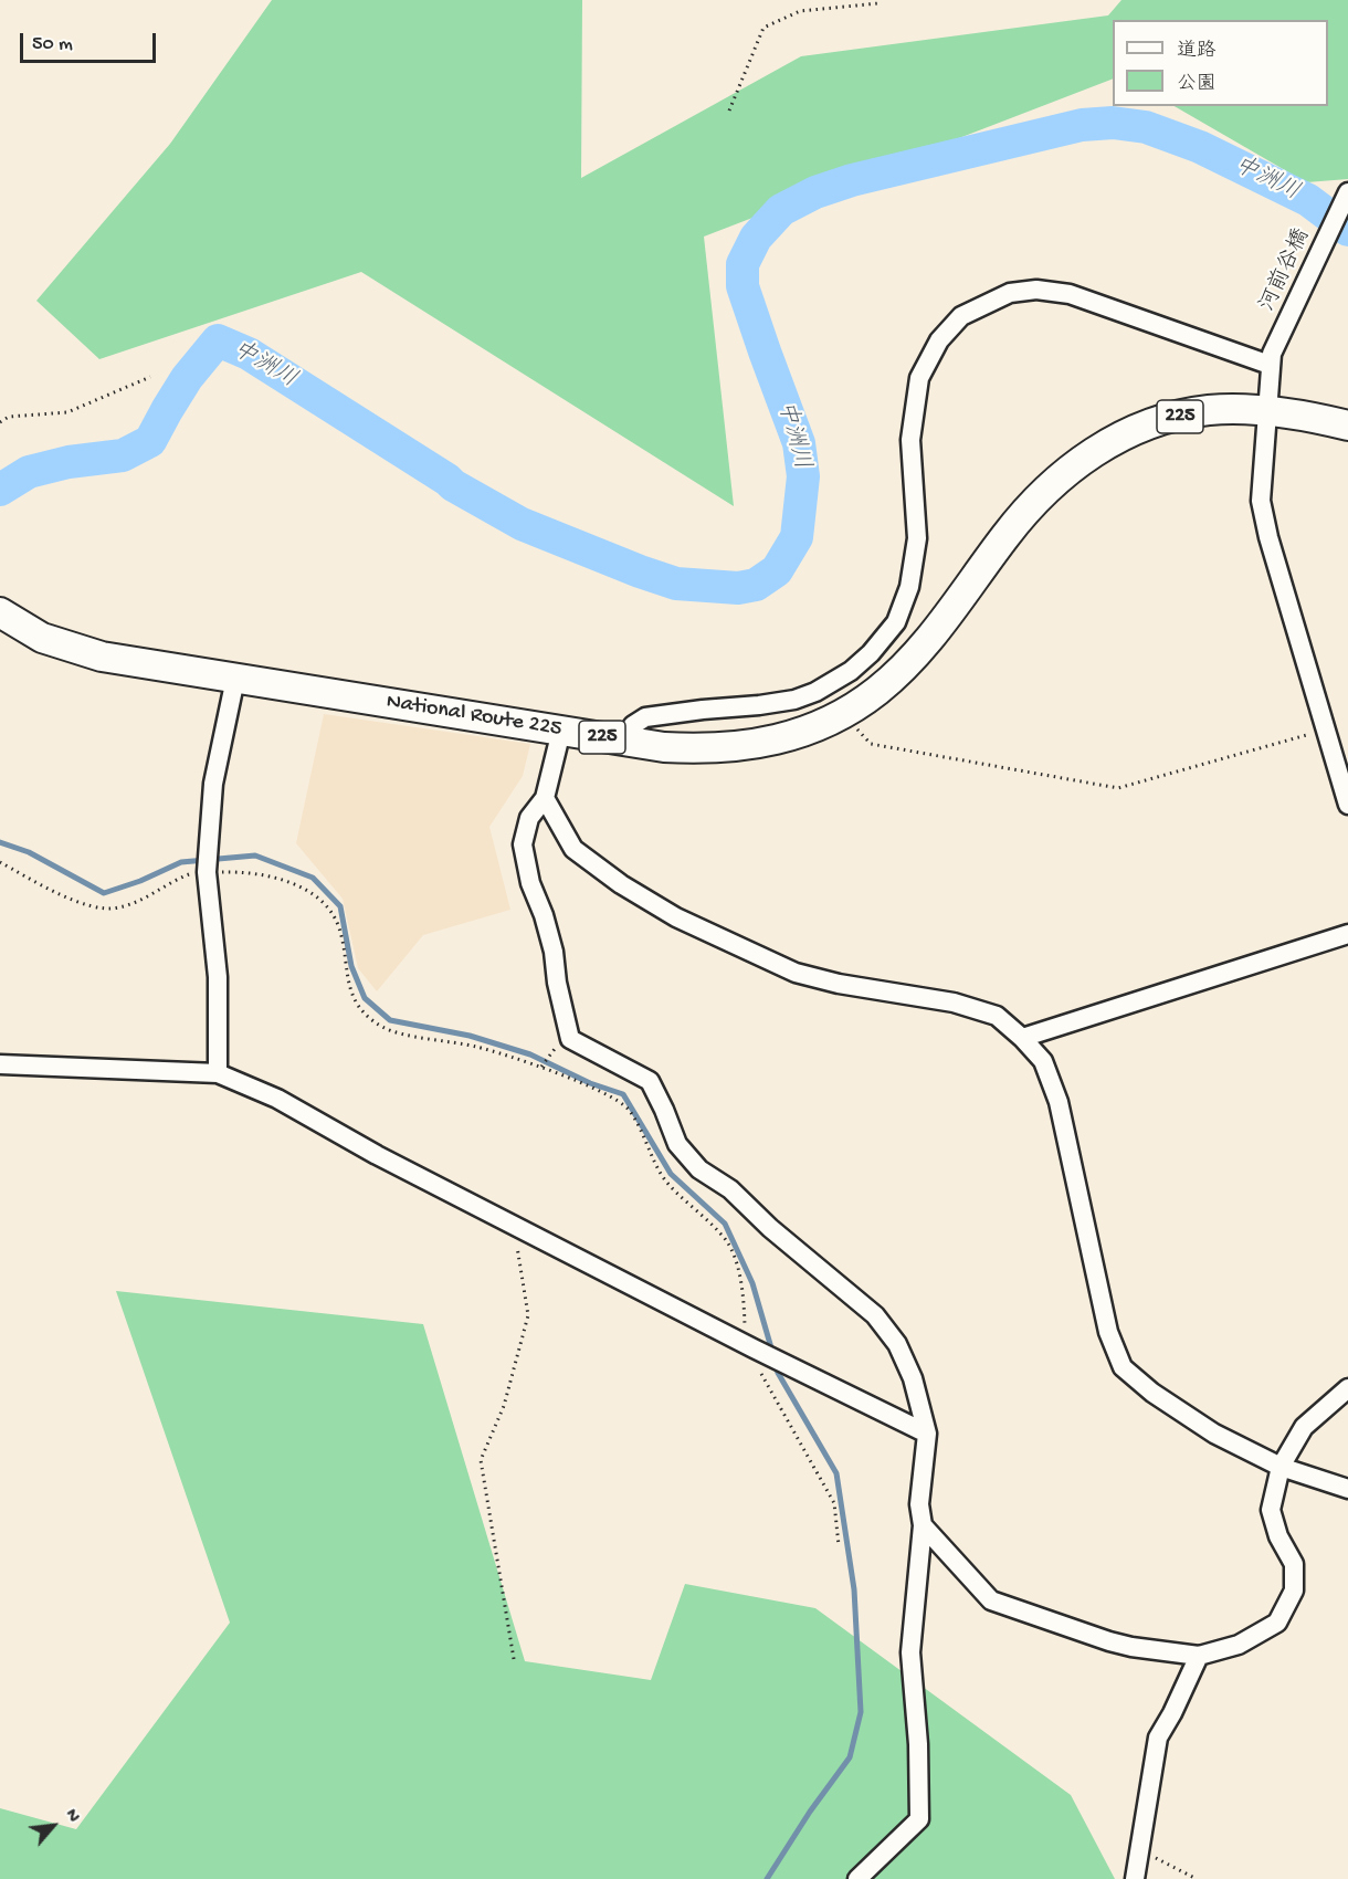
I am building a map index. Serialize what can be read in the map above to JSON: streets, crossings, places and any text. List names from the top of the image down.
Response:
{
  "streets": {
    "highway": ["225", "National Route 225"],
    "street": ["河前谷橋"]
  },
  "crossings": [
    ["河前谷橋", "National Route 225"]
  ],
  "water": ["中洲川"],
  "legend": ["道路", "公園"],
  "scale_bar": "50 m",
  "north": "top right"
}
